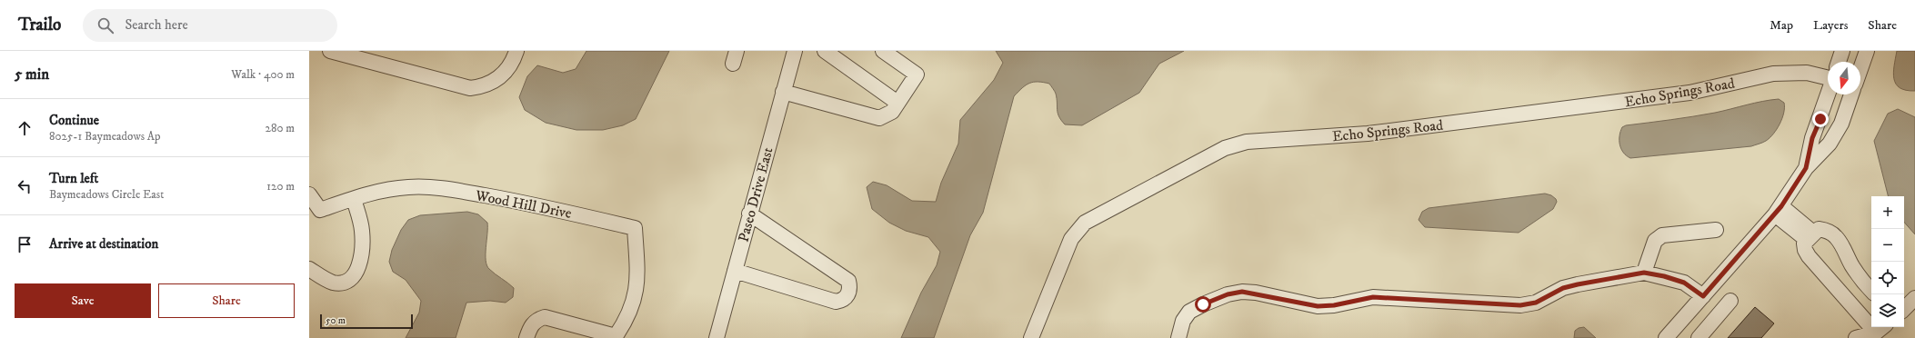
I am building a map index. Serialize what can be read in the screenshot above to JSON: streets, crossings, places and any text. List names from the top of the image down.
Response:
{
  "streets": {
    "street": ["Echo Springs Road", "Paseo Drive East", "Wood Hill Drive"]
  },
  "scale_bar": "50 m",
  "north": "bottom",
  "page": {
    "header": "Trailo",
    "search": "Search here",
    "nav": ["Map", "Layers", "Share"],
    "heading": ["5 min", "Walk · 400 m"],
    "list": [
      ["Continue", "8025-1 Baymeadows Ap", "280 m"],
      ["Turn left", "Baymeadows Circle East", "120 m"],
      "Arrive at destination"
    ],
    "map_buttons": ["+", "−"],
    "buttons": ["Save", "Share"],
    "scale": "50 m"
  }
}
